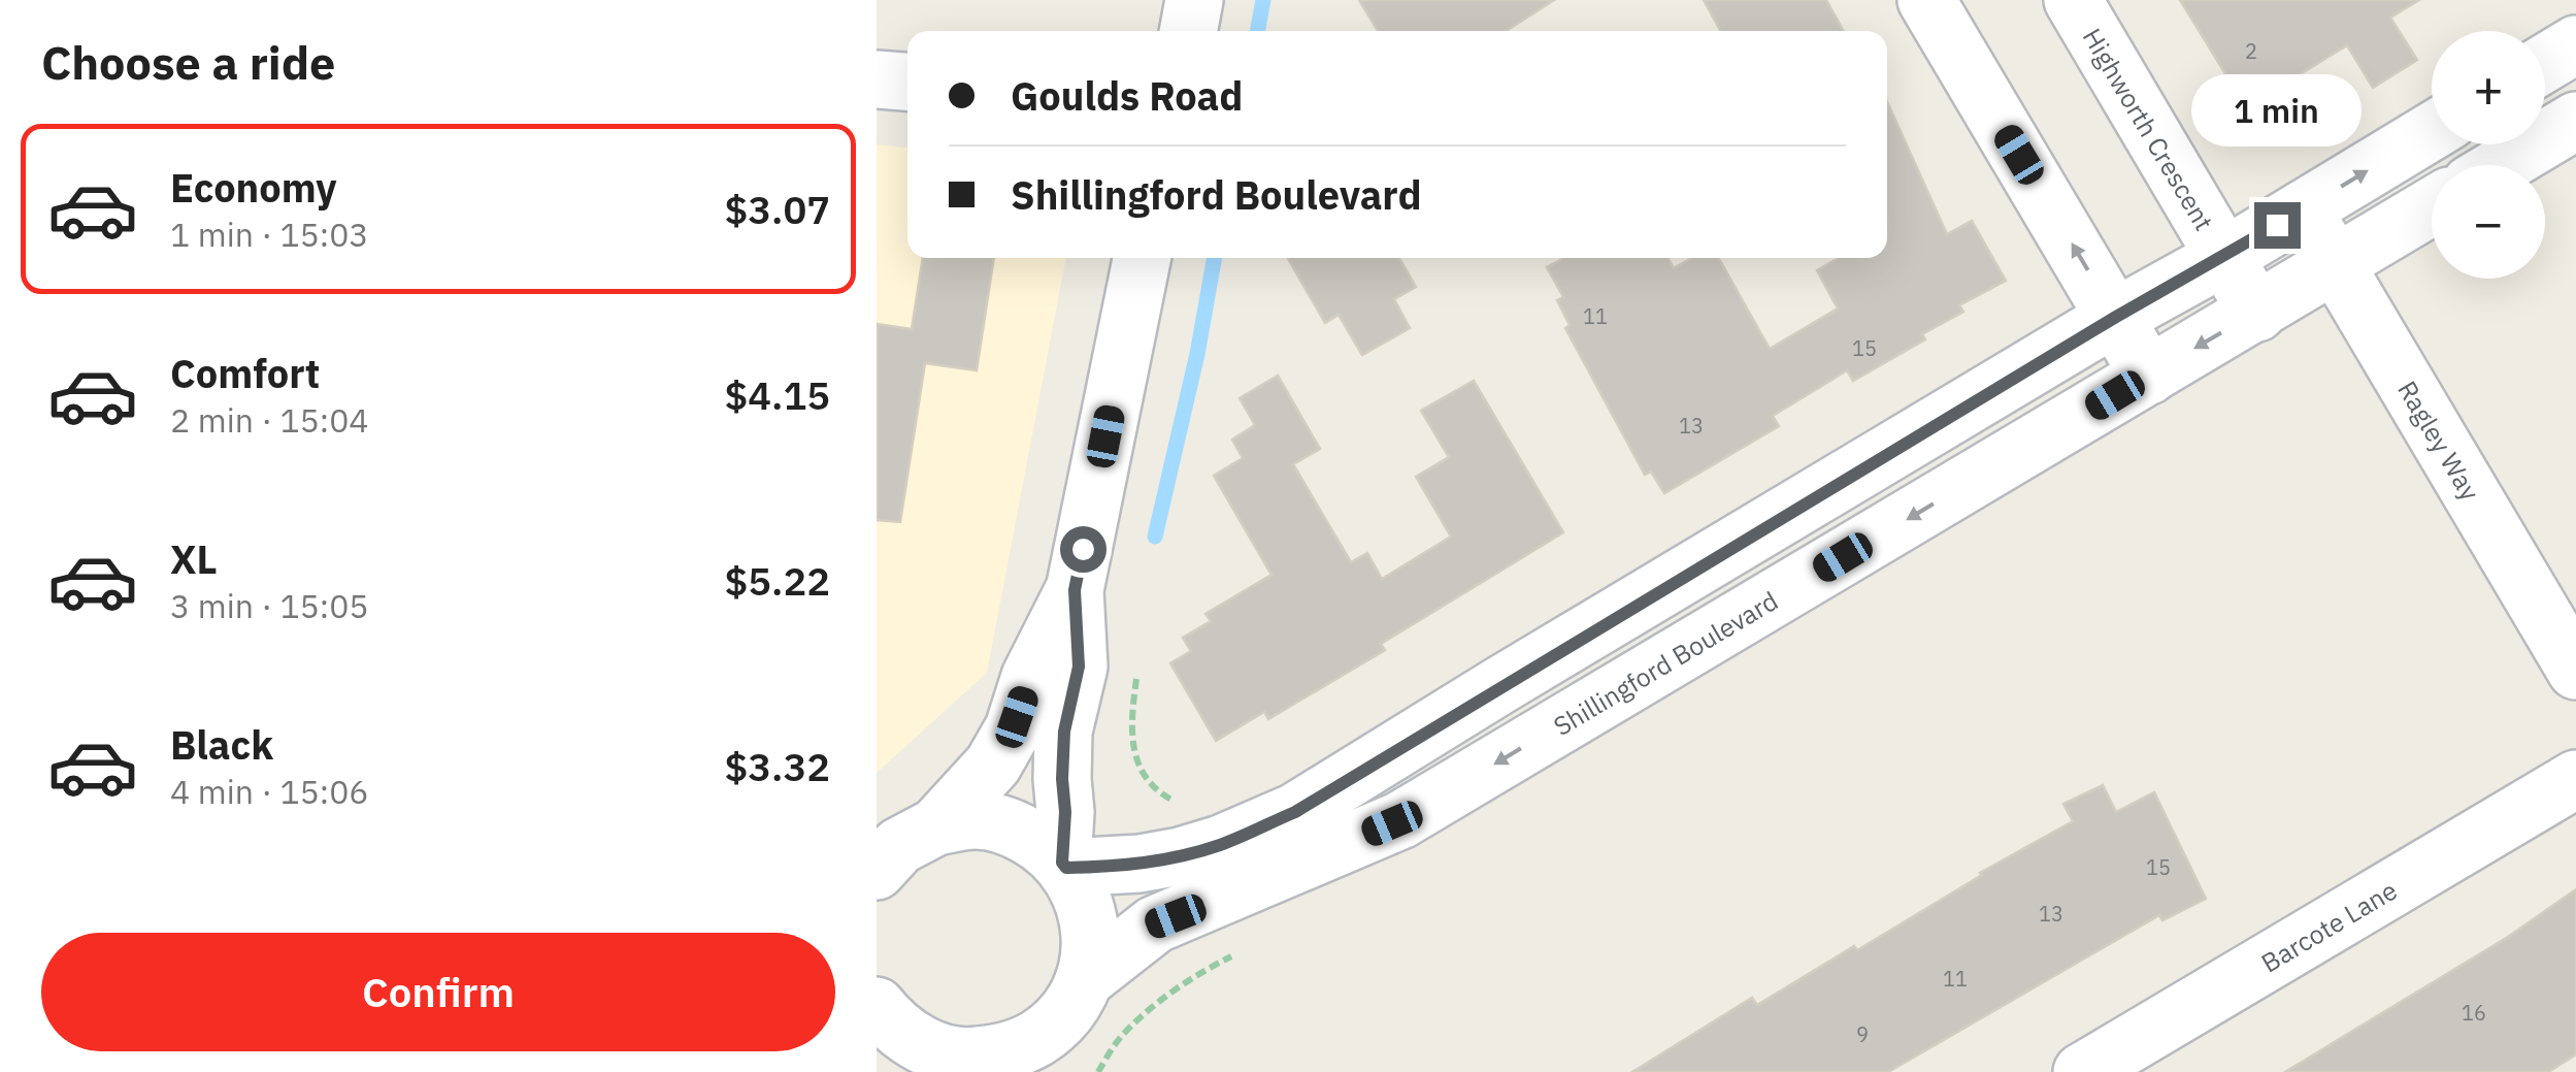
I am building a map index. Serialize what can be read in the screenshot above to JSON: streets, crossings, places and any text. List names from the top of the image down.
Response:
{
  "streets": {
    "street": [
      "Highworth Crescent",
      "Ragley Way",
      "Shillingford Boulevard",
      "Barcote Lane"
    ]
  },
  "crossings": [
    ["Highworth Crescent", "Shillingford Boulevard"],
    ["Ragley Way", "Shillingford Boulevard"]
  ],
  "house_numbers": [
    "2",
    "11",
    "15",
    "13",
    "15",
    "13",
    "11",
    "16",
    "9"
  ],
  "page": {
    "heading": "Choose a ride",
    "map_buttons": ["+", "−"],
    "banner": ["Goulds Road", "Shillingford Boulevard"],
    "bubble": "1 min",
    "list": [
      {
        "name": "Economy",
        "note": "1 min · 15:03",
        "value": "$3.07"
      },
      {
        "name": "Comfort",
        "note": "2 min · 15:04",
        "value": "$4.15"
      },
      {
        "name": "XL",
        "note": "3 min · 15:05",
        "value": "$5.22"
      },
      {
        "name": "Black",
        "note": "4 min · 15:06",
        "value": "$3.32"
      }
    ],
    "buttons": "Confirm"
  }
}
